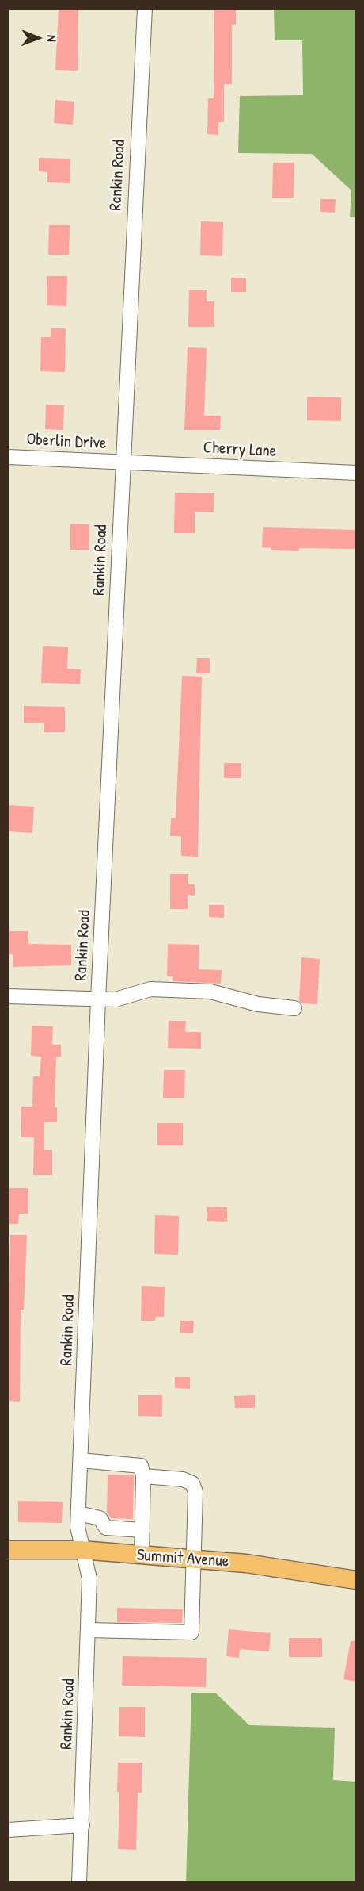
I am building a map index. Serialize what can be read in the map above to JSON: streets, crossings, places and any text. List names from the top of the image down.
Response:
{
  "streets": {
    "main road": ["Summit Avenue"],
    "street": ["Rankin Road", "Oberlin Drive", "Cherry Lane"]
  },
  "crossings": [
    ["Rankin Road", "Oberlin Drive"],
    ["Rankin Road", "Cherry Lane"],
    ["Rankin Road", "Summit Avenue"],
    ["Oberlin Drive", "Cherry Lane"]
  ],
  "north": "right"
}
